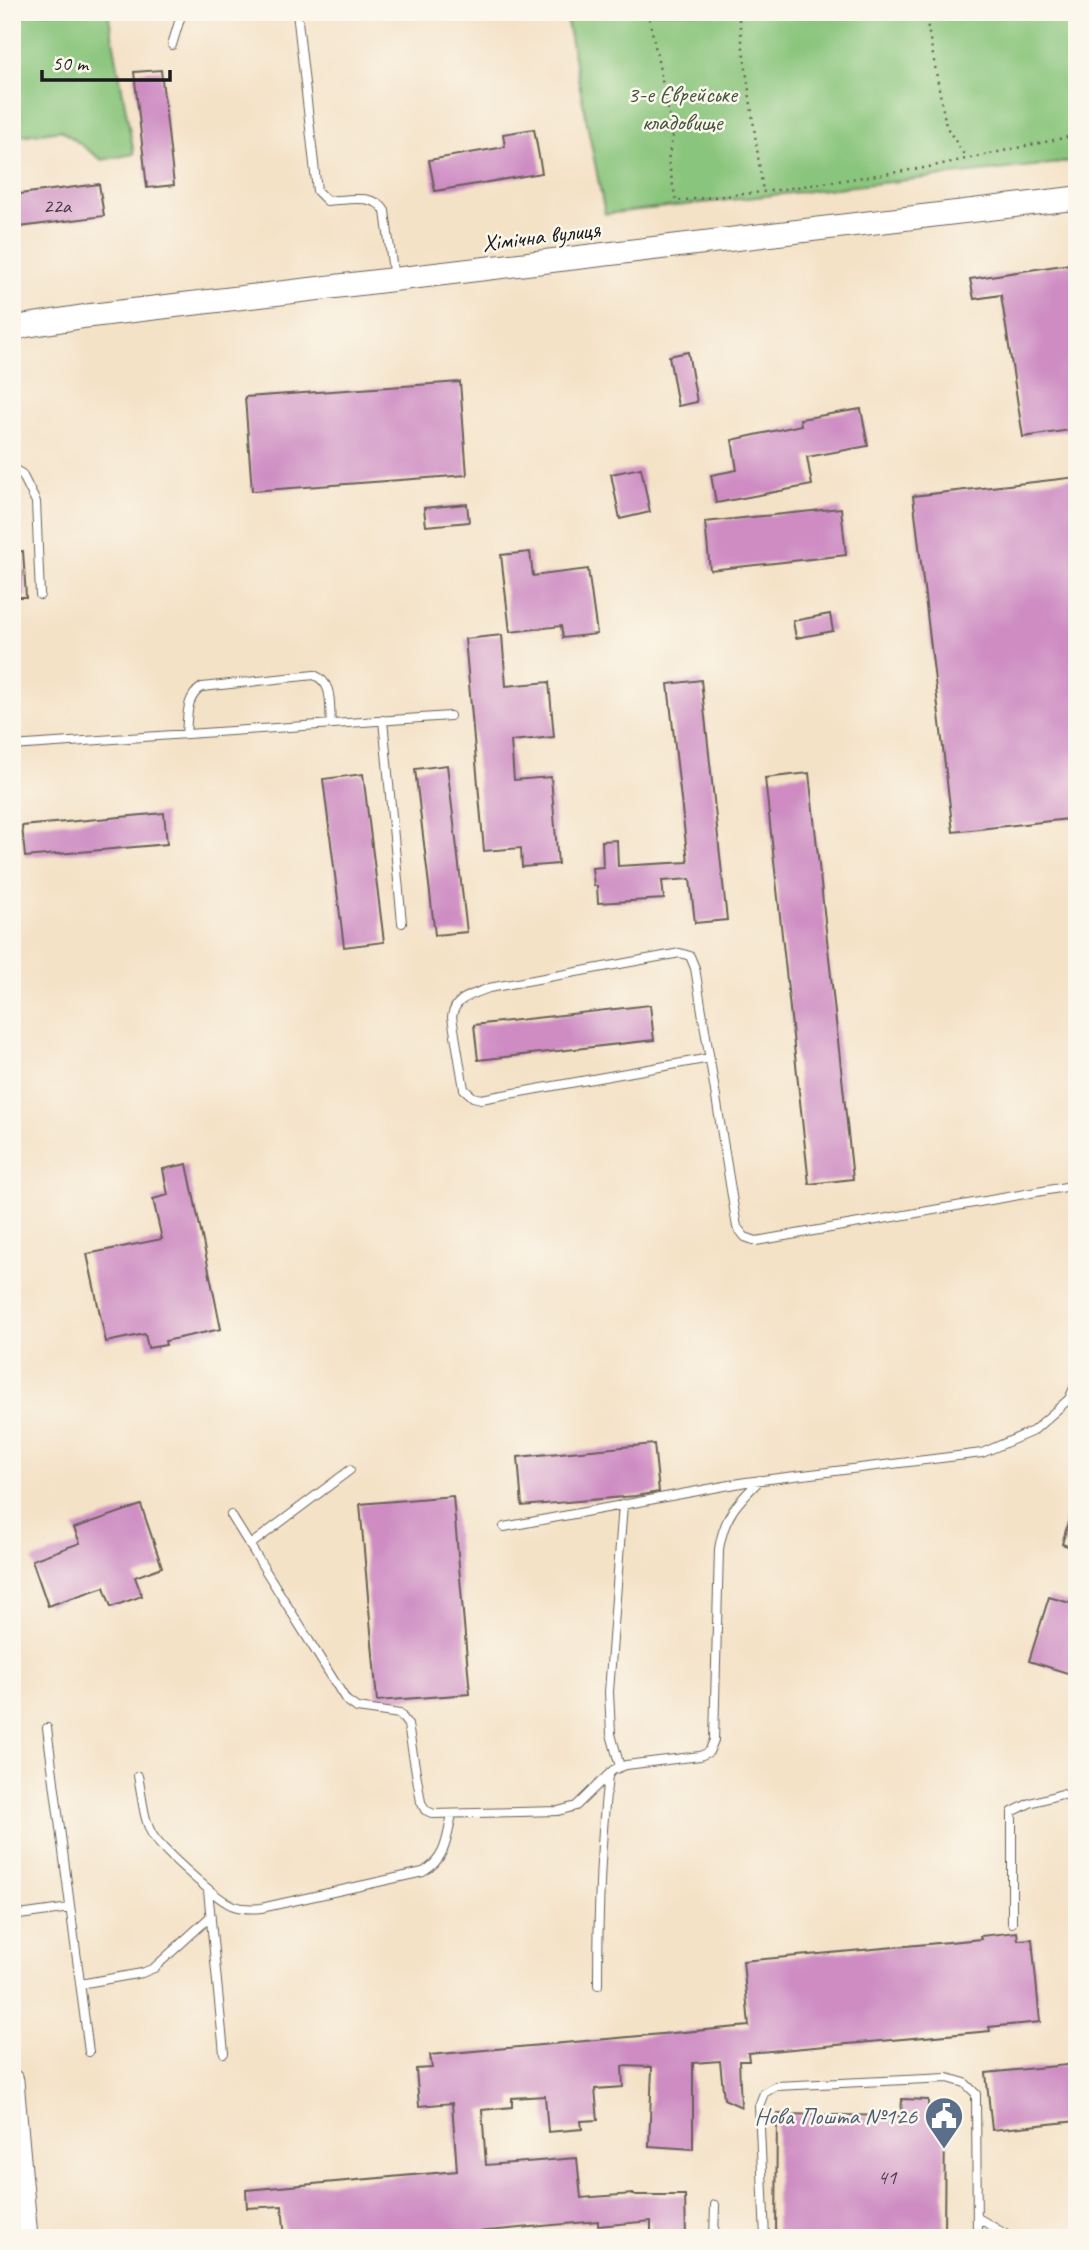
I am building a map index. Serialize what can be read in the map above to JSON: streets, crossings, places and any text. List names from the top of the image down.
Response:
{
  "streets": {
    "main road": ["Хімічна вулиця"]
  },
  "parks": ["3-е Єврейське кладовище"],
  "places": {
    "public building": ["Нова Пошта №126"]
  },
  "house_numbers": ["22а", "41"],
  "scale_bar": "50 m"
}
